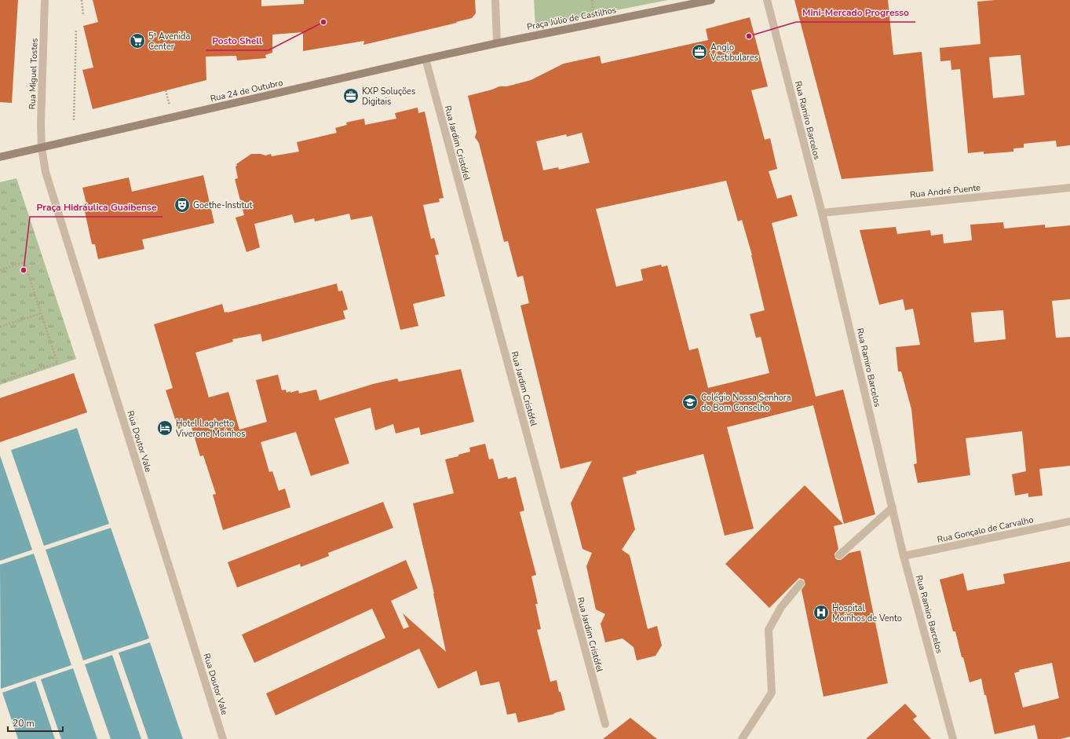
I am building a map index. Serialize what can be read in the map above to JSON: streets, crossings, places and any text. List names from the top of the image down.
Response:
{
  "streets": {
    "main road": ["Praça Júlio de Castilhos", "Rua 24 de Outubro"],
    "street": [
      "Rua Miguel Tostes",
      "Rua Ramiro Barcelos",
      "Rua Jardim Cristófel",
      "Rua André Puente",
      "Rua Doutor Vale",
      "Rua Gonçalo de Carvalho"
    ]
  },
  "crossings": [
    ["Praça Júlio de Castilhos", "Rua 24 de Outubro"],
    ["Rua Miguel Tostes", "Rua 24 de Outubro"],
    ["Rua Miguel Tostes", "Rua Doutor Vale"],
    ["Rua 24 de Outubro", "Rua Jardim Cristófel"],
    ["Rua 24 de Outubro", "Rua Doutor Vale"],
    ["Rua Ramiro Barcelos", "Rua André Puente"],
    ["Rua Ramiro Barcelos", "Rua Gonçalo de Carvalho"]
  ],
  "places": {
    "other": ["Posto Shell", "Mini-Mercado Progresso", "Praça Hidráulica Guaibense"],
    "supermarket": ["5ª Avenida Center"],
    "office": ["Anglo Vestibulares", "KXP Soluções Digitais"],
    "theatre": ["Goethe-Institut"],
    "school or university": ["Colégio Nossa Senhora do Bom Conselho"],
    "hotel": ["Hotel Laghetto Viverone Moinhos"],
    "hospital": ["Hospital Moinhos de Vento"]
  },
  "scale_bar": "20 m"
}
